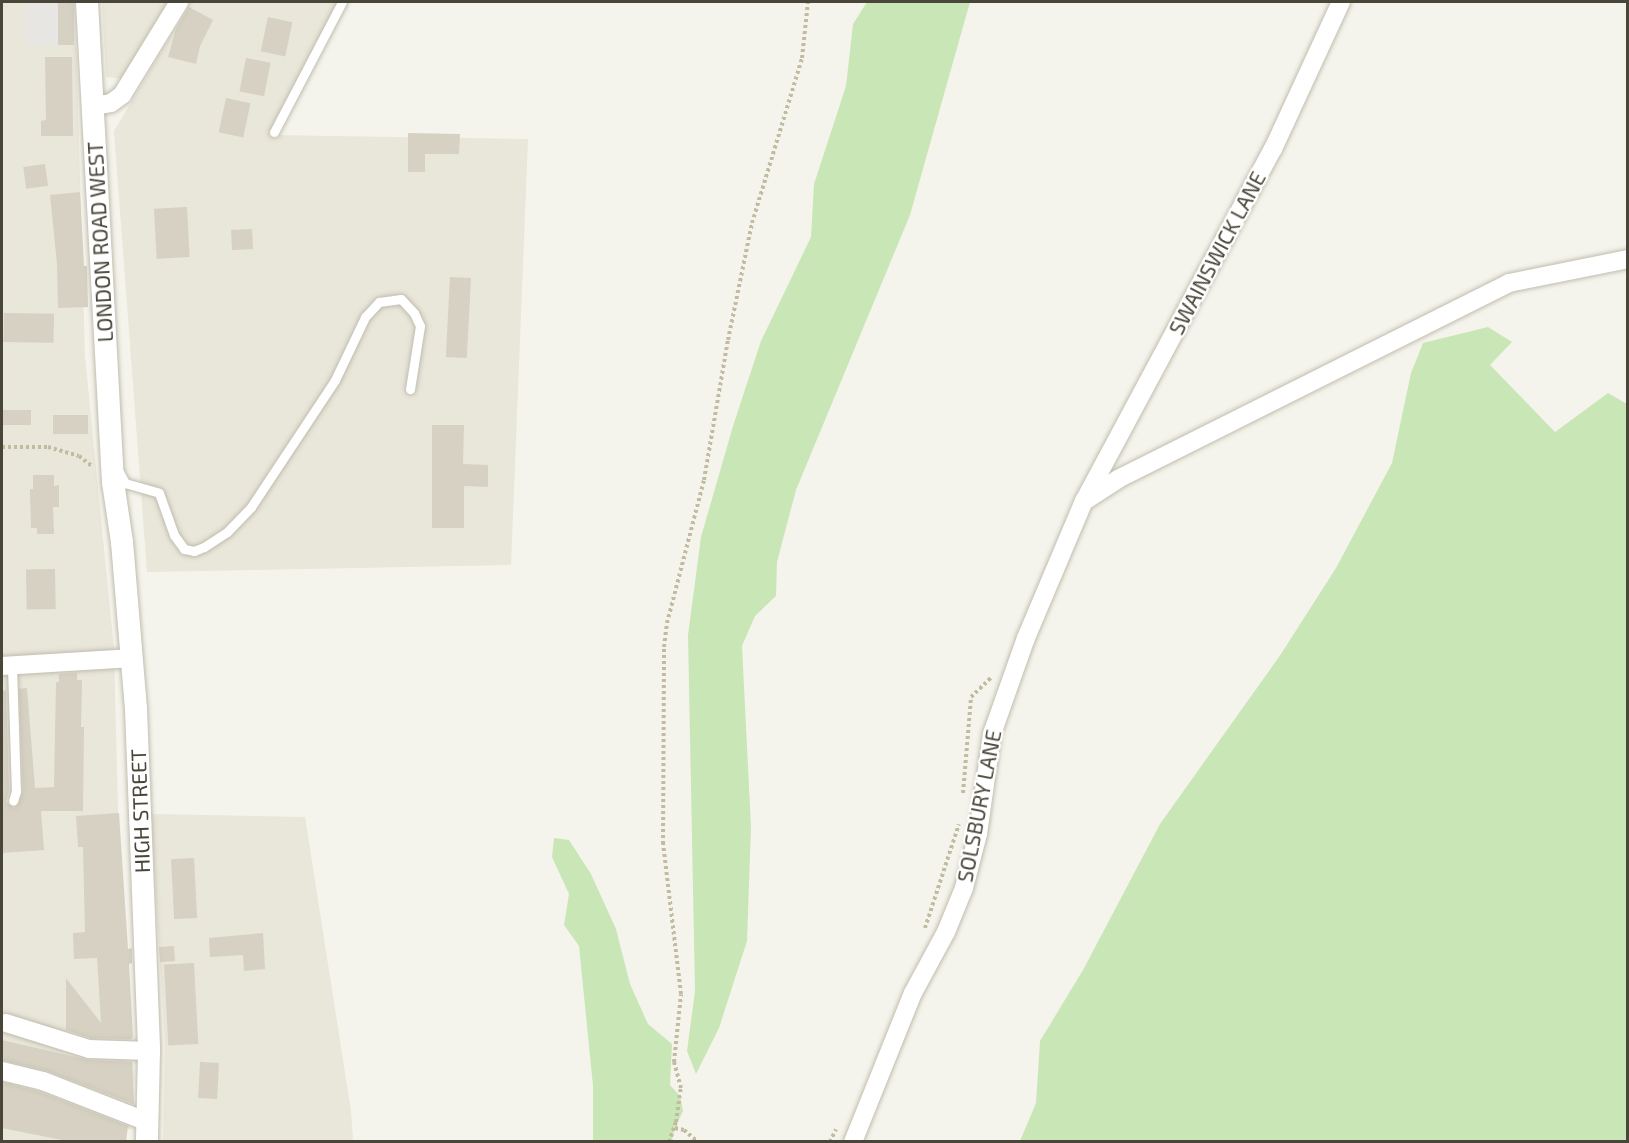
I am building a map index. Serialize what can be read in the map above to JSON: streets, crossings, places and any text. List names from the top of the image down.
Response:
{
  "streets": {
    "street": [
      "LONDON ROAD WEST",
      "SWAINSWICK LANE",
      "SOLSBURY LANE",
      "HIGH STREET"
    ]
  },
  "crossings": [
    ["LONDON ROAD WEST", "HIGH STREET"],
    ["SWAINSWICK LANE", "SOLSBURY LANE"]
  ]
}
